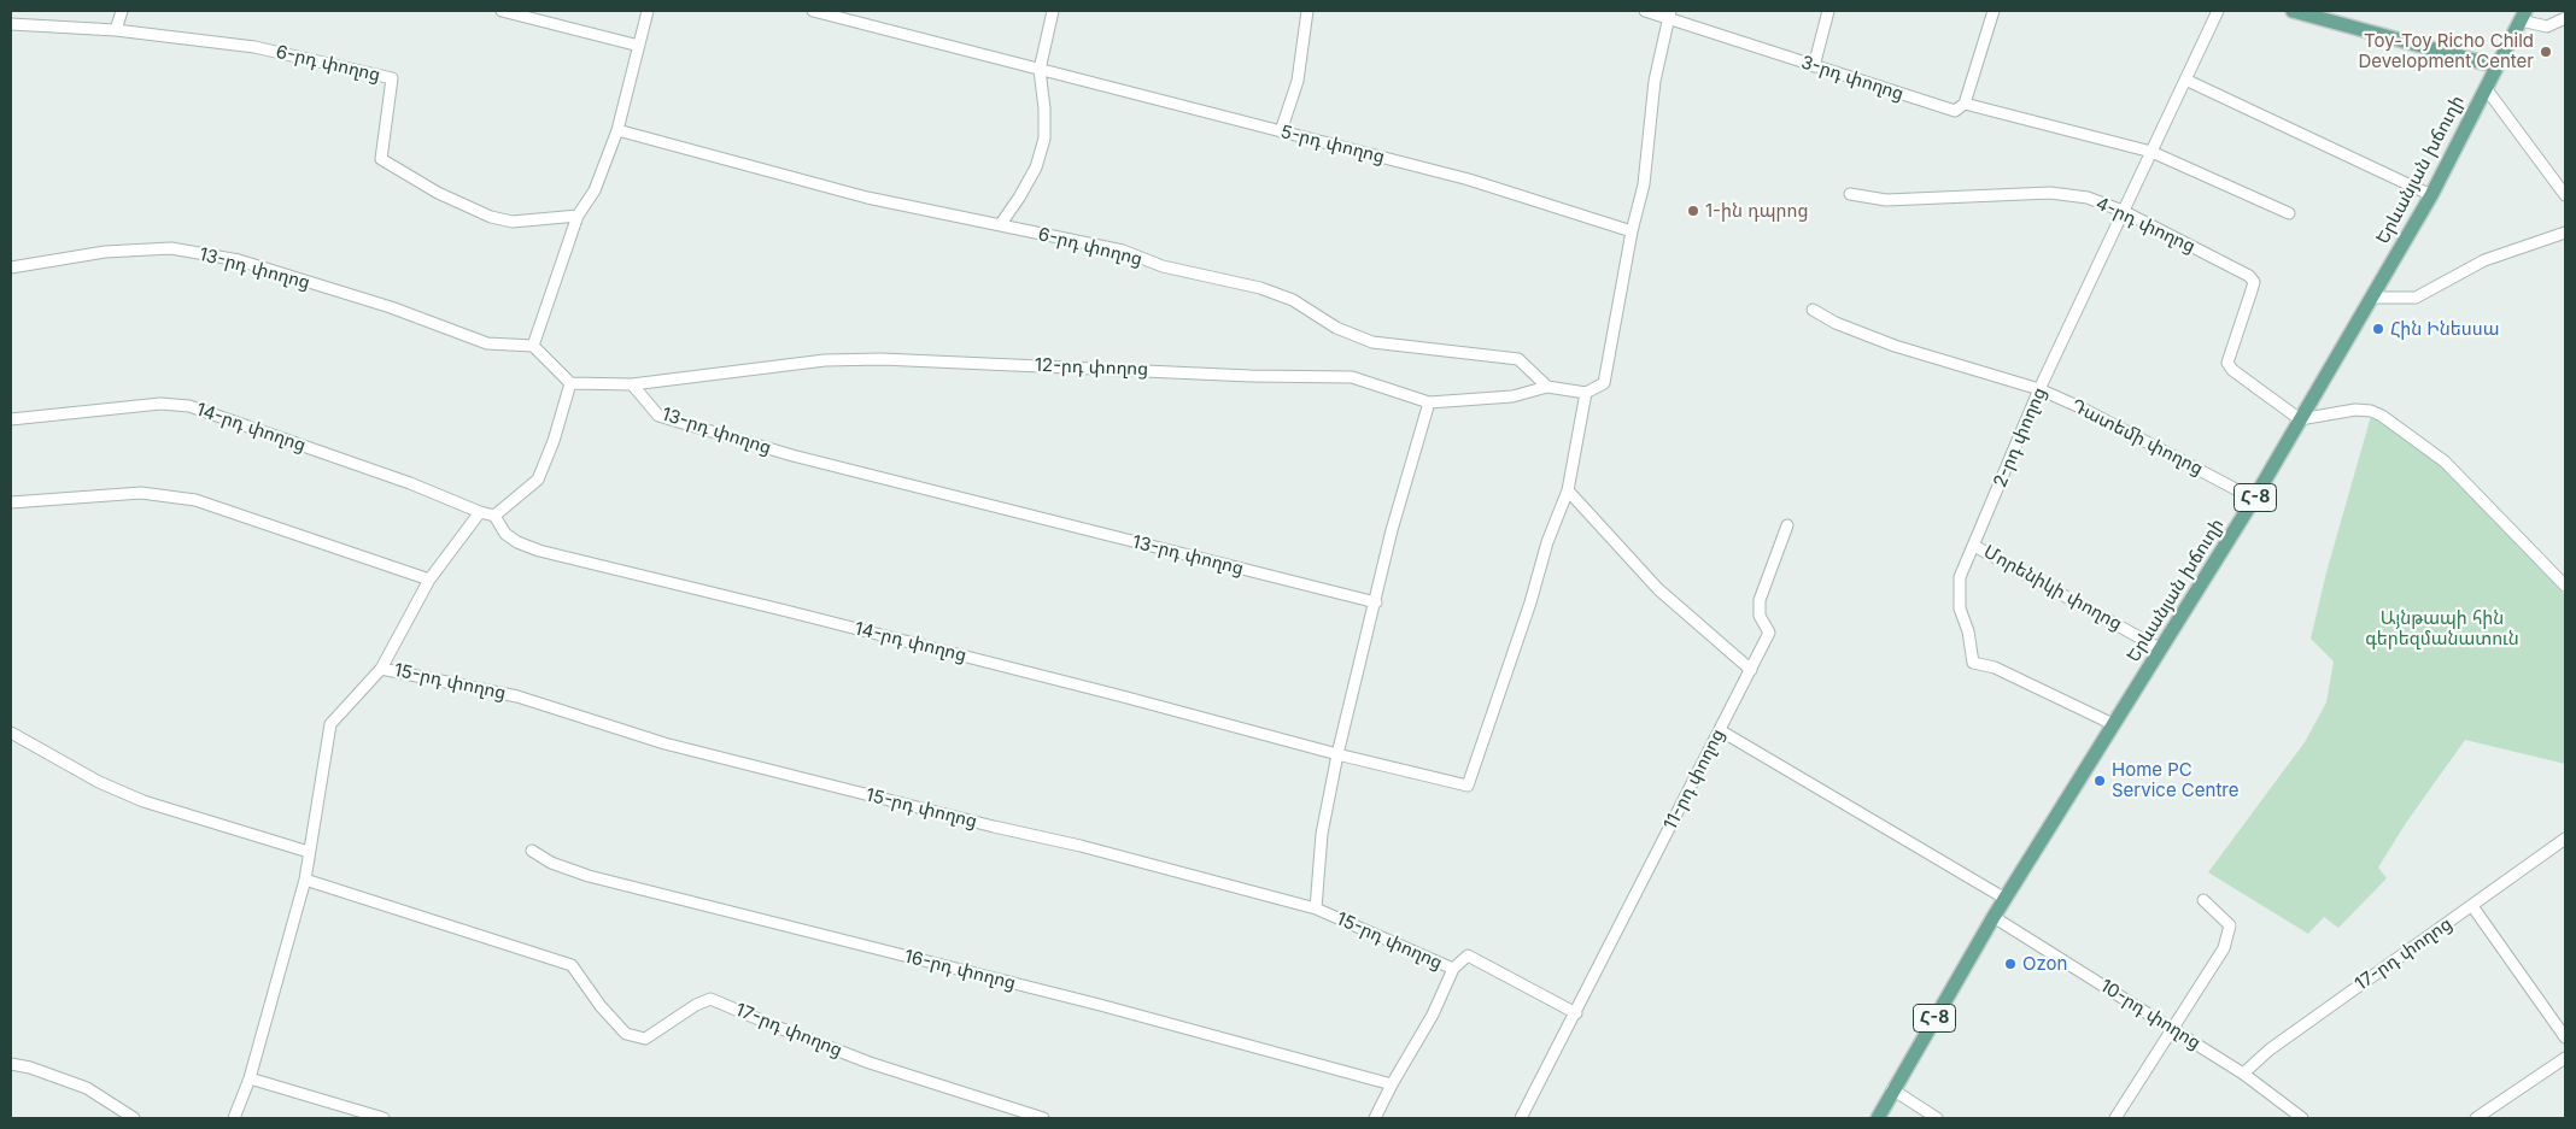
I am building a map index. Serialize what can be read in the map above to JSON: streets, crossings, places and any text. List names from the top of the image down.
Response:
{
  "streets": {
    "main road": ["Երևանյան խճուղի", "Հ-8"],
    "street": [
      "6-րդ փողոց",
      "3-րդ փողոց",
      "5-րդ փողոց",
      "4-րդ փողոց",
      "13-րդ փողոց",
      "12-րդ փողոց",
      "14-րդ փողոց",
      "2-րդ փողոց",
      "Դատեմի փողոց",
      "Մորենիկի փողոց",
      "15-րդ փողոց",
      "11-րդ փողոց",
      "17-րդ փողոց",
      "16-րդ փողոց",
      "10-րդ փողոց"
    ]
  },
  "crossings": [
    ["6-րդ փողոց", "12-րդ փողոց"],
    ["Երևանյան խճուղի", "4-րդ փողոց"],
    ["Երևանյան խճուղի", "2-րդ փողոց"],
    ["Երևանյան խճուղի", "Դատեմի փողոց"],
    ["Երևանյան խճուղի", "Մորենիկի փողոց"],
    ["Երևանյան խճուղի", "10-րդ փողոց"],
    ["4-րդ փողոց", "2-րդ փողոց"],
    ["13-րդ փողոց", "12-րդ փողոց"],
    ["2-րդ փողոց", "Դատեմի փողոց"],
    ["2-րդ փողոց", "Մորենիկի փողոց"],
    ["17-րդ փողոց", "10-րդ փողոց"]
  ],
  "parks": ["Այնթապի հին գերեզմանատուն"],
  "places": [
    "Toy-Toy Richo Child Development Center",
    "1-ին դպրոց",
    "Հին Ինեսսա",
    "Home PC Service Centre",
    "Ozon"
  ]
}
